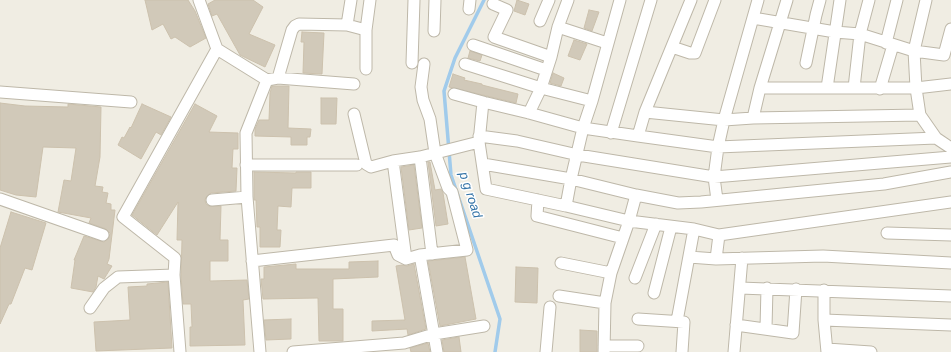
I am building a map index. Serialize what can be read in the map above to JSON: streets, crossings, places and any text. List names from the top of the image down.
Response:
{
  "water": ["p g road"]
}
